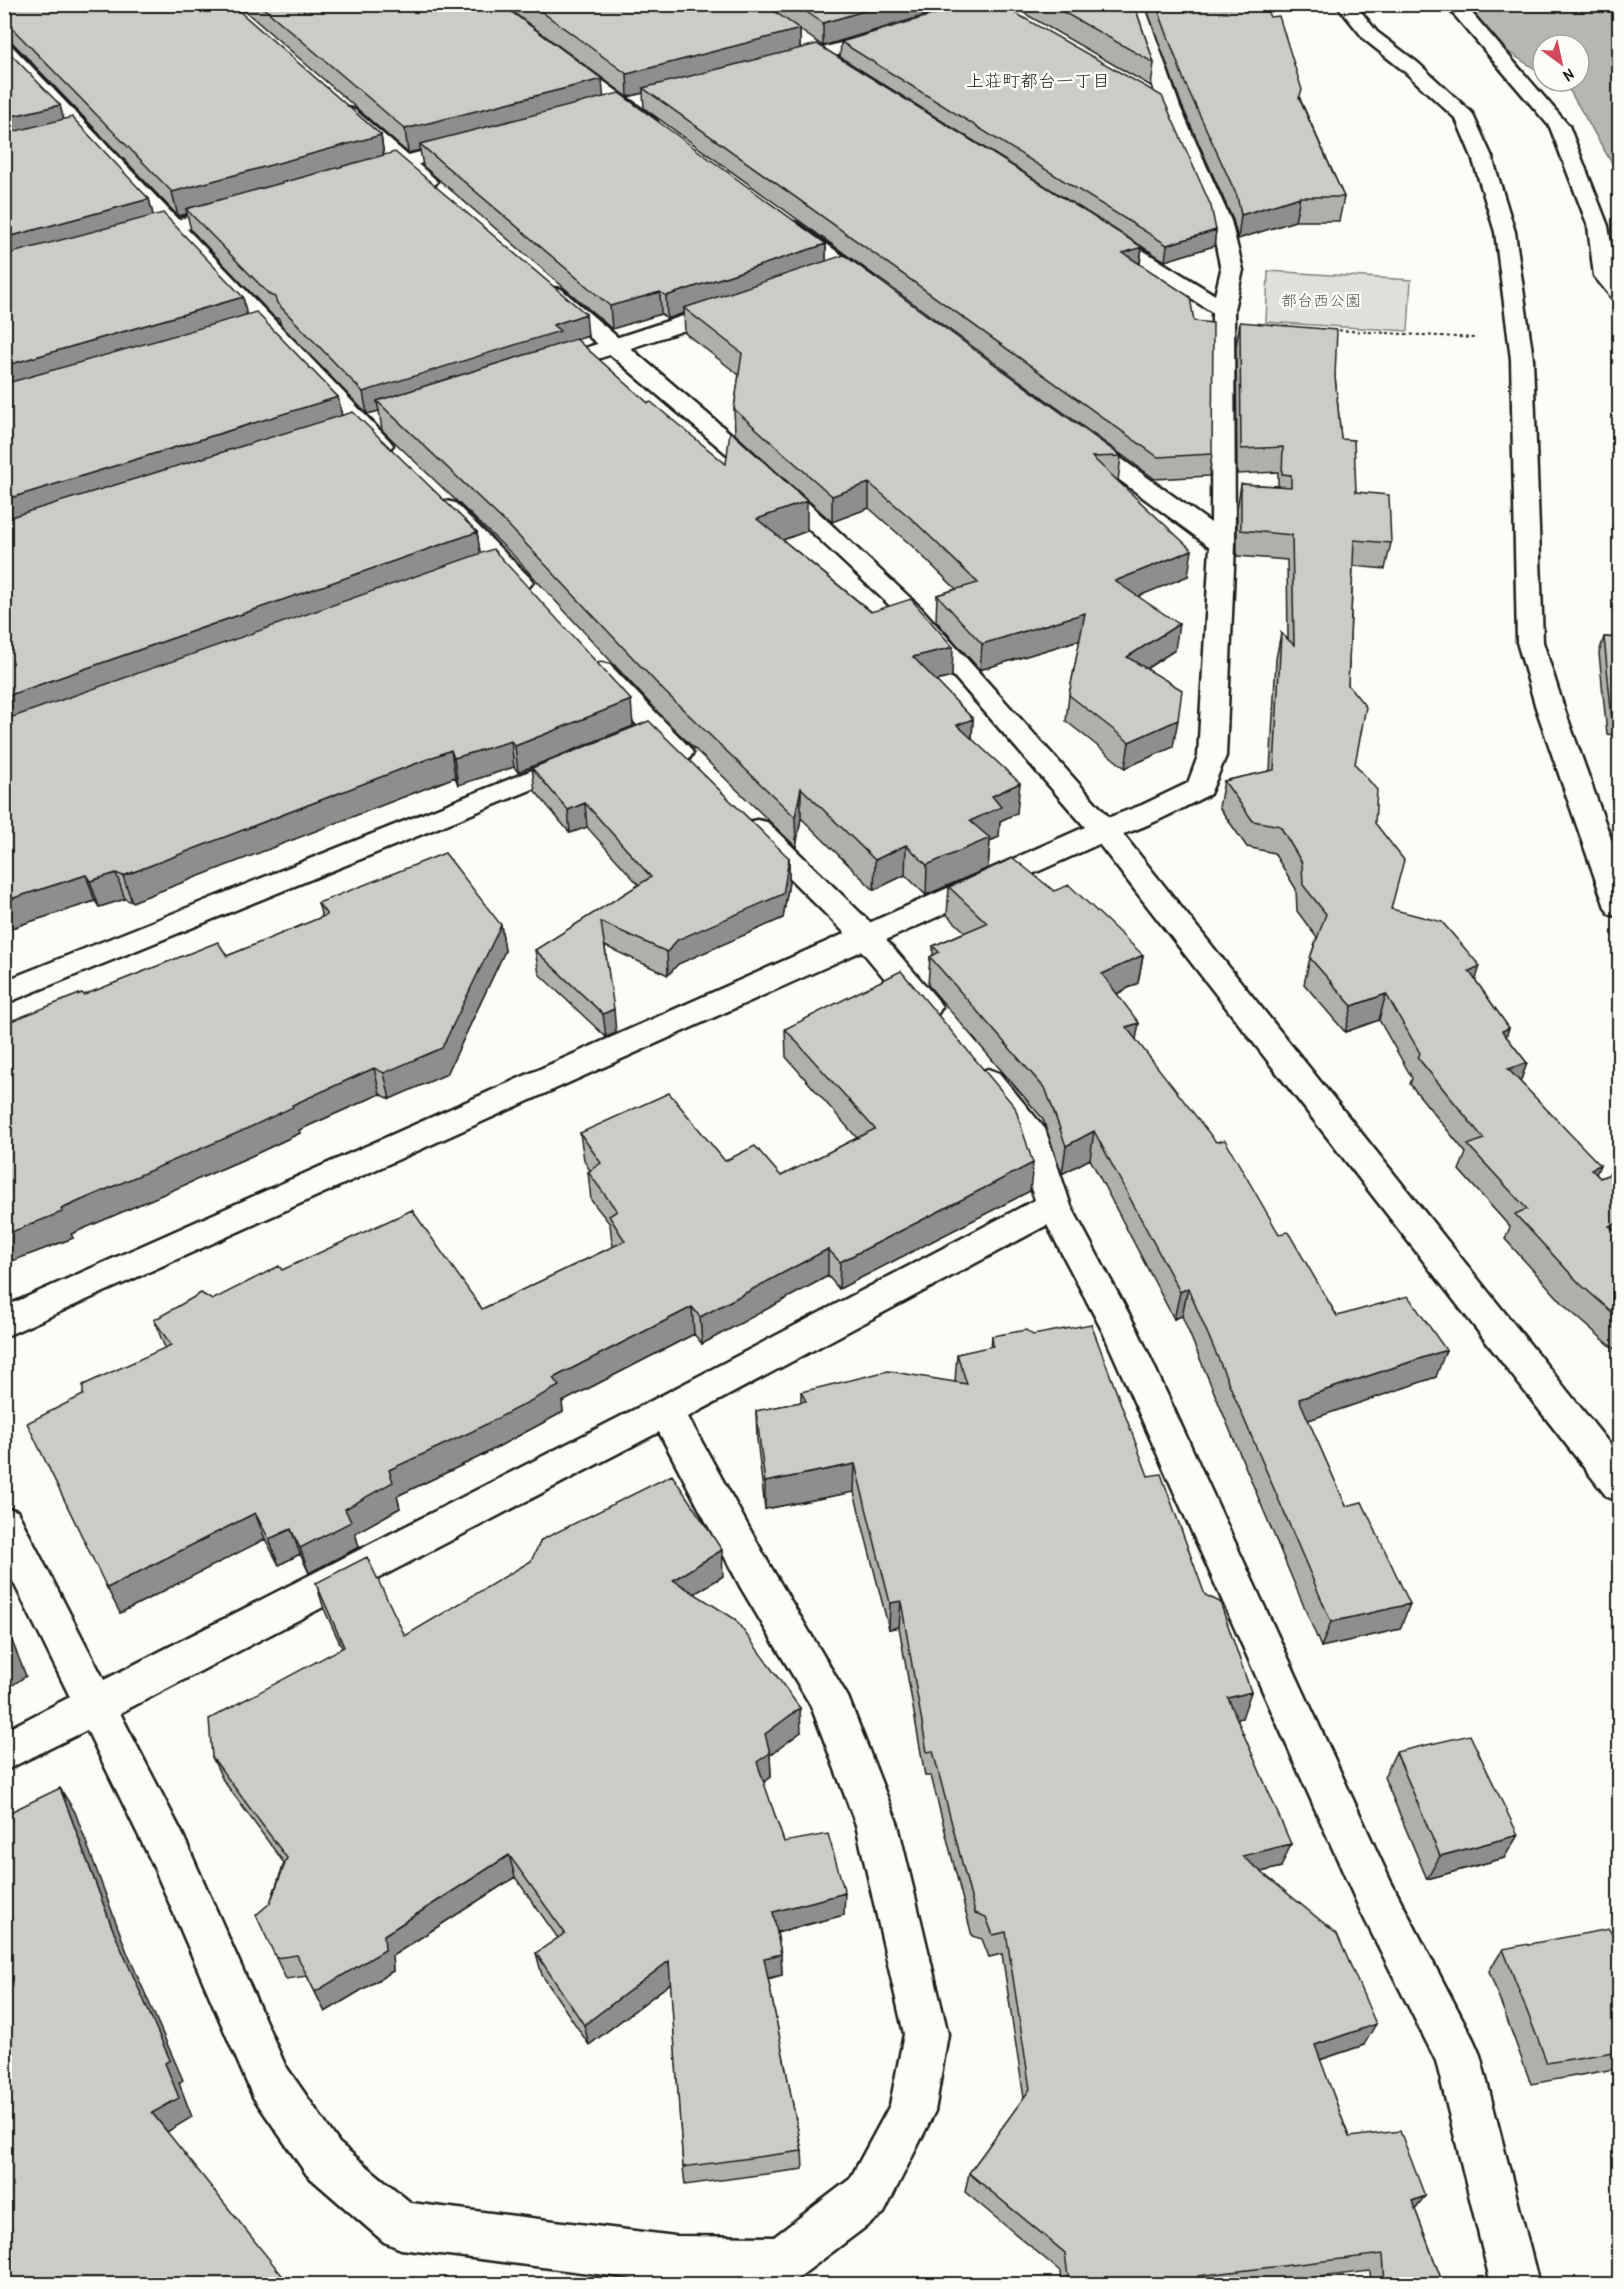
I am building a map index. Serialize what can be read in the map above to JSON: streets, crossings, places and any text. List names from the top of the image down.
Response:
{
  "districts": ["上荘町都台一丁目"],
  "parks": ["都台西公園"],
  "north": "bottom right"
}
